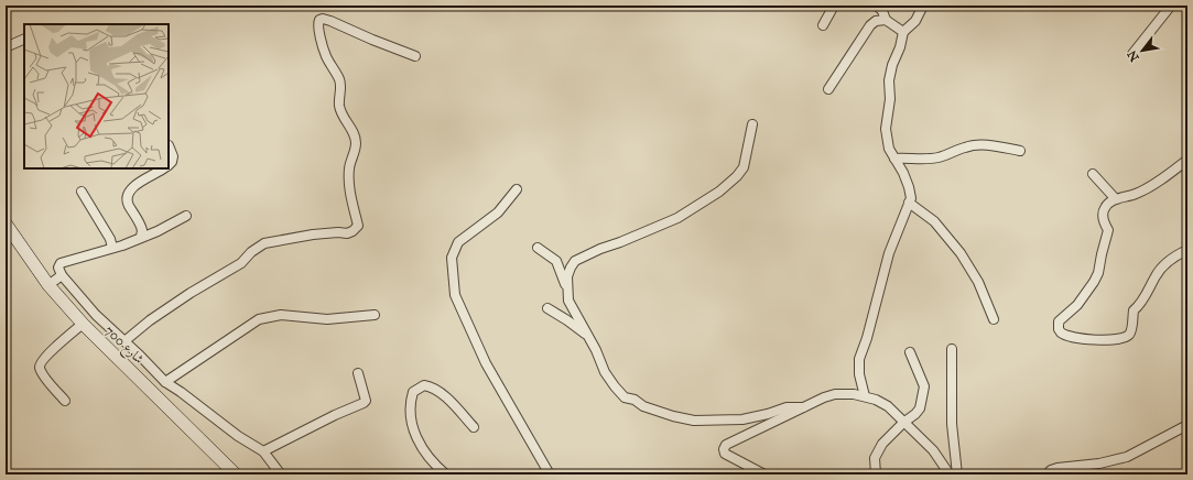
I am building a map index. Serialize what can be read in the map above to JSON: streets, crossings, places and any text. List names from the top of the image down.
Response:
{
  "streets": {
    "main road": ["شارع 700"]
  },
  "north": "bottom left"
}
